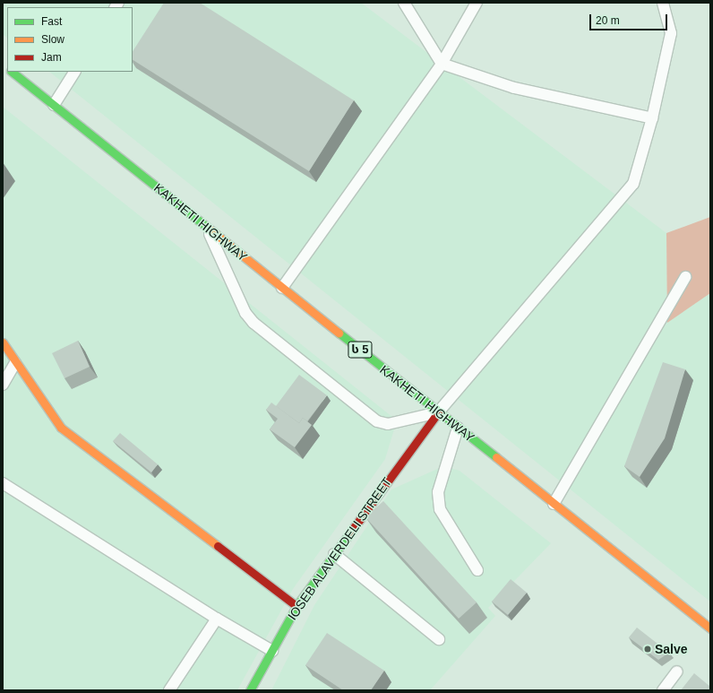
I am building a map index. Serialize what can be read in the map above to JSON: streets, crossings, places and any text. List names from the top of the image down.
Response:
{
  "streets": {
    "main road": ["KAKHETI HIGHWAY", "ს 5", "IOSEB ALAVERDELI STREET"]
  },
  "crossings": [
    ["KAKHETI HIGHWAY", "IOSEB ALAVERDELI STREET"]
  ],
  "places": ["Salve"],
  "legend": ["Fast", "Slow", "Jam"],
  "scale_bar": "20 m"
}
